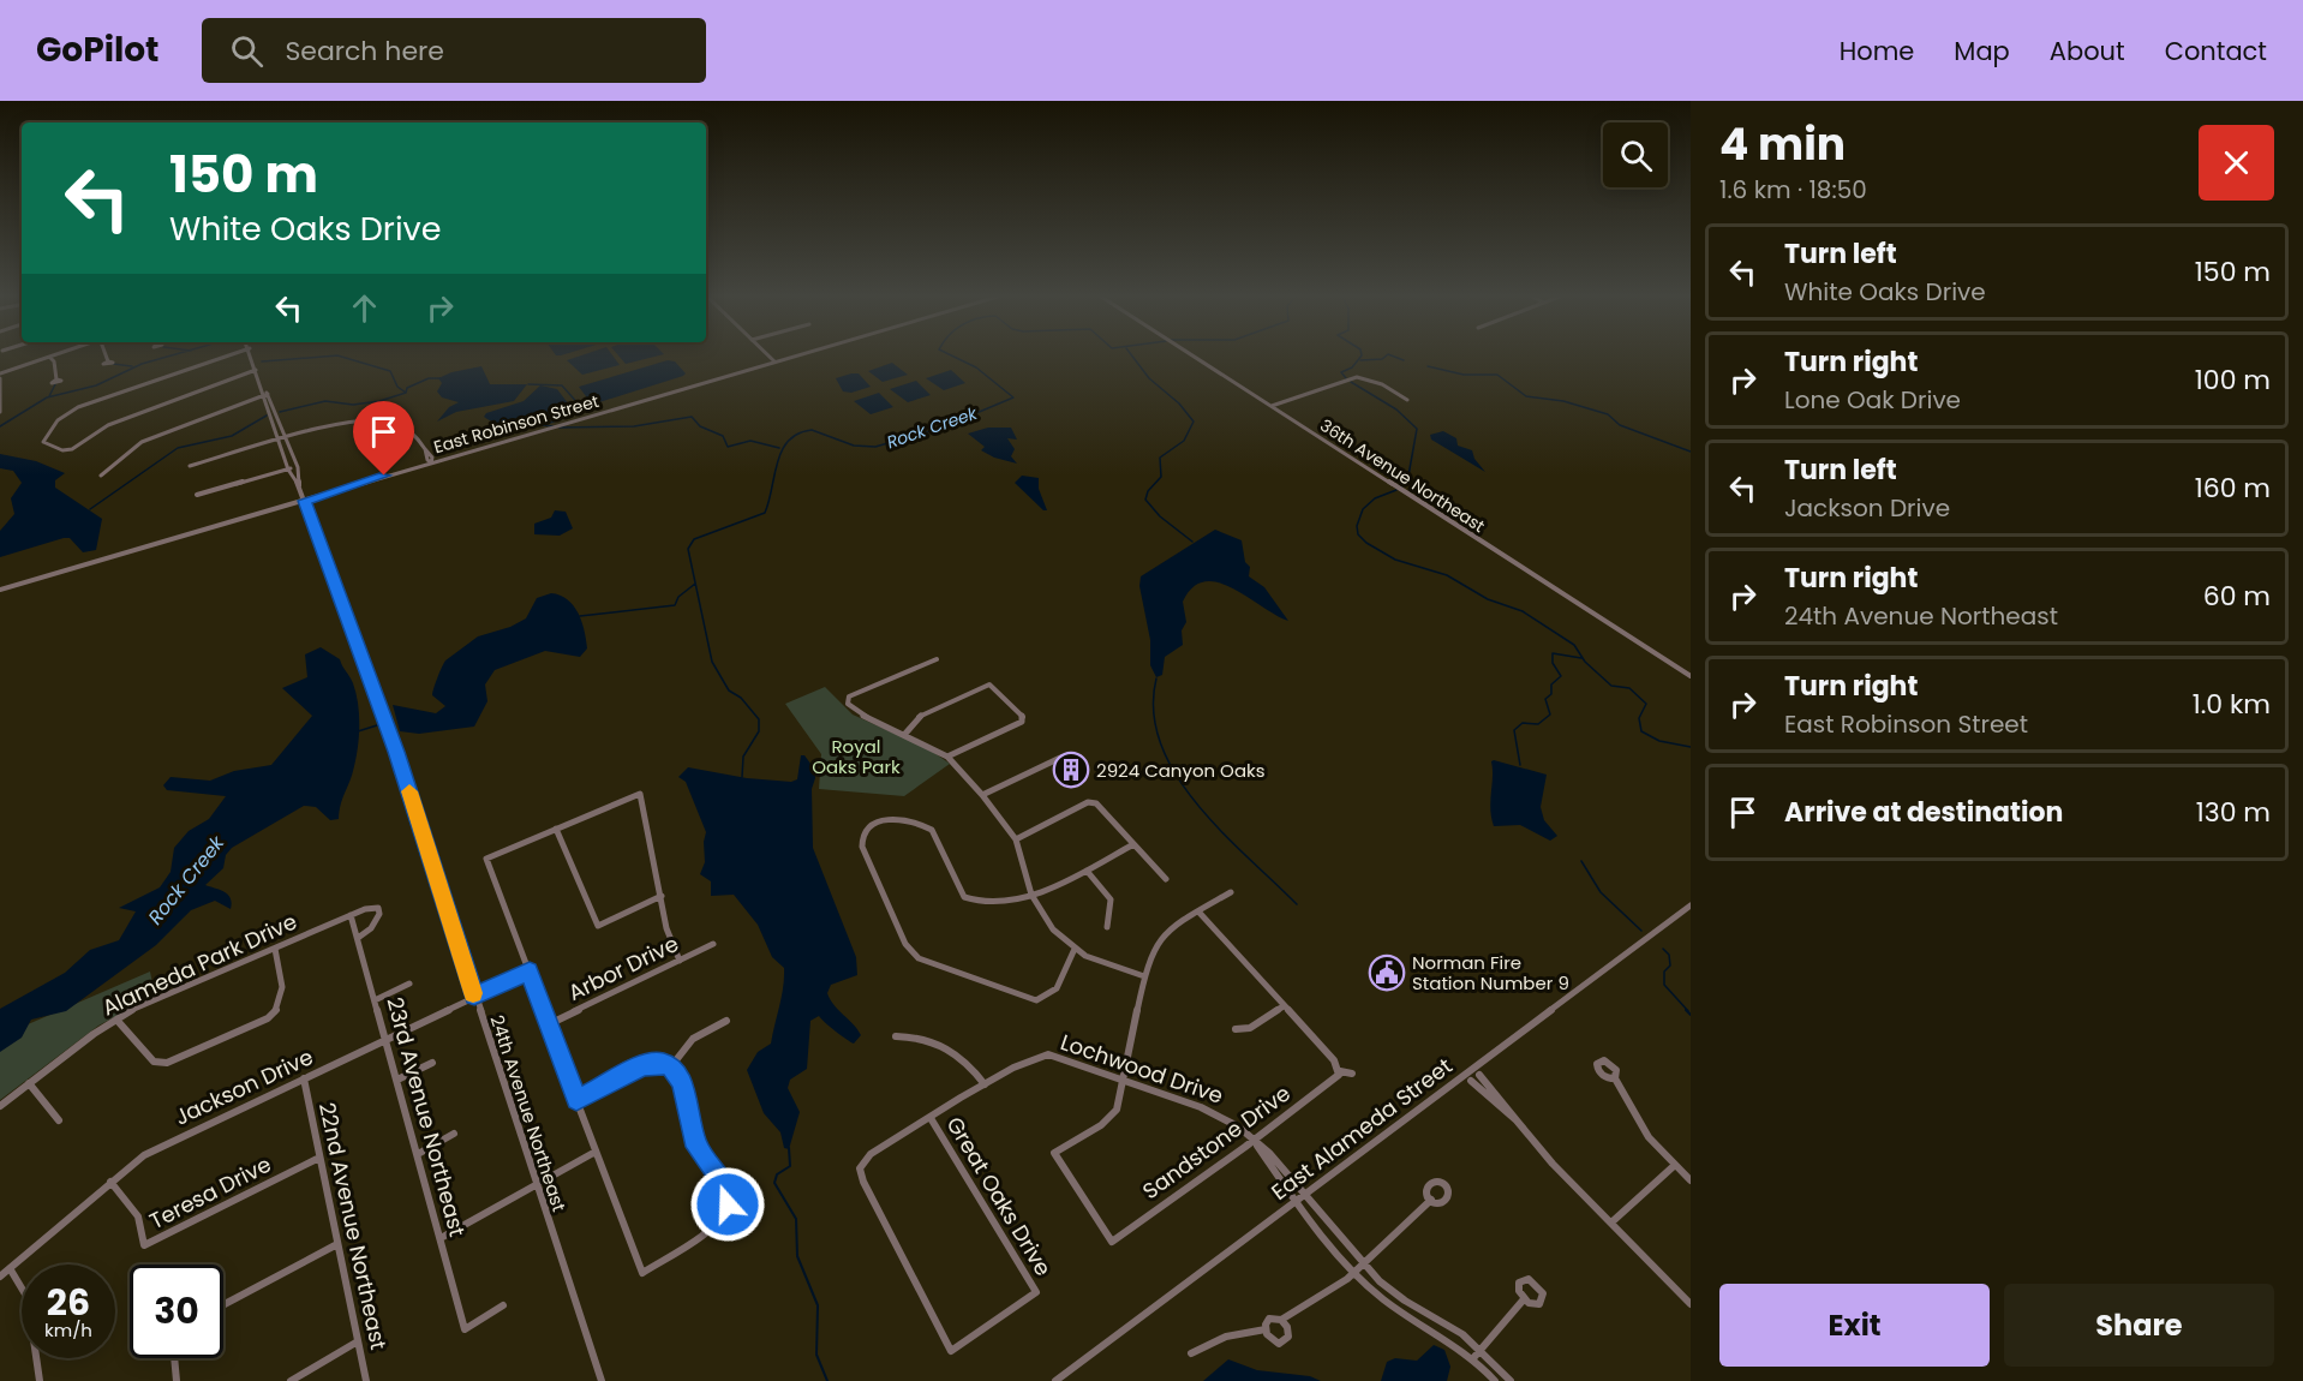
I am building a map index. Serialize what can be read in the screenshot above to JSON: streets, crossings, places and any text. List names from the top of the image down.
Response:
{
  "streets": {
    "street": [
      "East Robinson Street",
      "36th Avenue Northeast",
      "Alameda Park Drive",
      "Arbor Drive",
      "Lochwood Drive",
      "Jackson Drive",
      "24th Avenue Northeast",
      "23rd Avenue Northeast",
      "East Alameda Street",
      "Sandstone Drive",
      "Teresa Drive",
      "Great Oaks Drive",
      "22nd Avenue Northeast"
    ]
  },
  "crossings": [
    ["East Robinson Street", "24th Avenue Northeast"],
    ["Alameda Park Drive", "23rd Avenue Northeast"],
    ["Lochwood Drive", "Sandstone Drive"],
    ["Lochwood Drive", "Great Oaks Drive"],
    ["Jackson Drive", "24th Avenue Northeast"],
    ["Jackson Drive", "23rd Avenue Northeast"],
    ["Jackson Drive", "Teresa Drive"],
    ["Jackson Drive", "22nd Avenue Northeast"],
    ["Teresa Drive", "22nd Avenue Northeast"]
  ],
  "water": ["Rock Creek"],
  "parks": ["Royal Oaks Park"],
  "places": {
    "building": ["2924 Canyon Oaks"],
    "public building": ["Norman Fire Station Number 9"]
  },
  "page": {
    "header": "GoPilot",
    "search": "Search here",
    "nav": [
      "Home",
      "Map",
      "About",
      "Contact"
    ],
    "heading": ["4 min", "1.6 km · 18:50"],
    "turn": ["150 m", "White Oaks Drive"],
    "list": [
      {
        "name": "Turn left",
        "note": "White Oaks Drive",
        "value": "150 m"
      },
      {
        "name": "Turn right",
        "note": "Lone Oak Drive",
        "value": "100 m"
      },
      {
        "name": "Turn left",
        "note": "Jackson Drive",
        "value": "160 m"
      },
      {
        "name": "Turn right",
        "note": "24th Avenue Northeast",
        "value": "60 m"
      },
      {
        "name": "Turn right",
        "note": "East Robinson Street",
        "value": "1.0 km"
      },
      {
        "name": "Arrive at destination",
        "value": "130 m"
      }
    ],
    "speed": "26 km/h",
    "limit": "30",
    "buttons": ["Exit", "Share"]
  }
}
